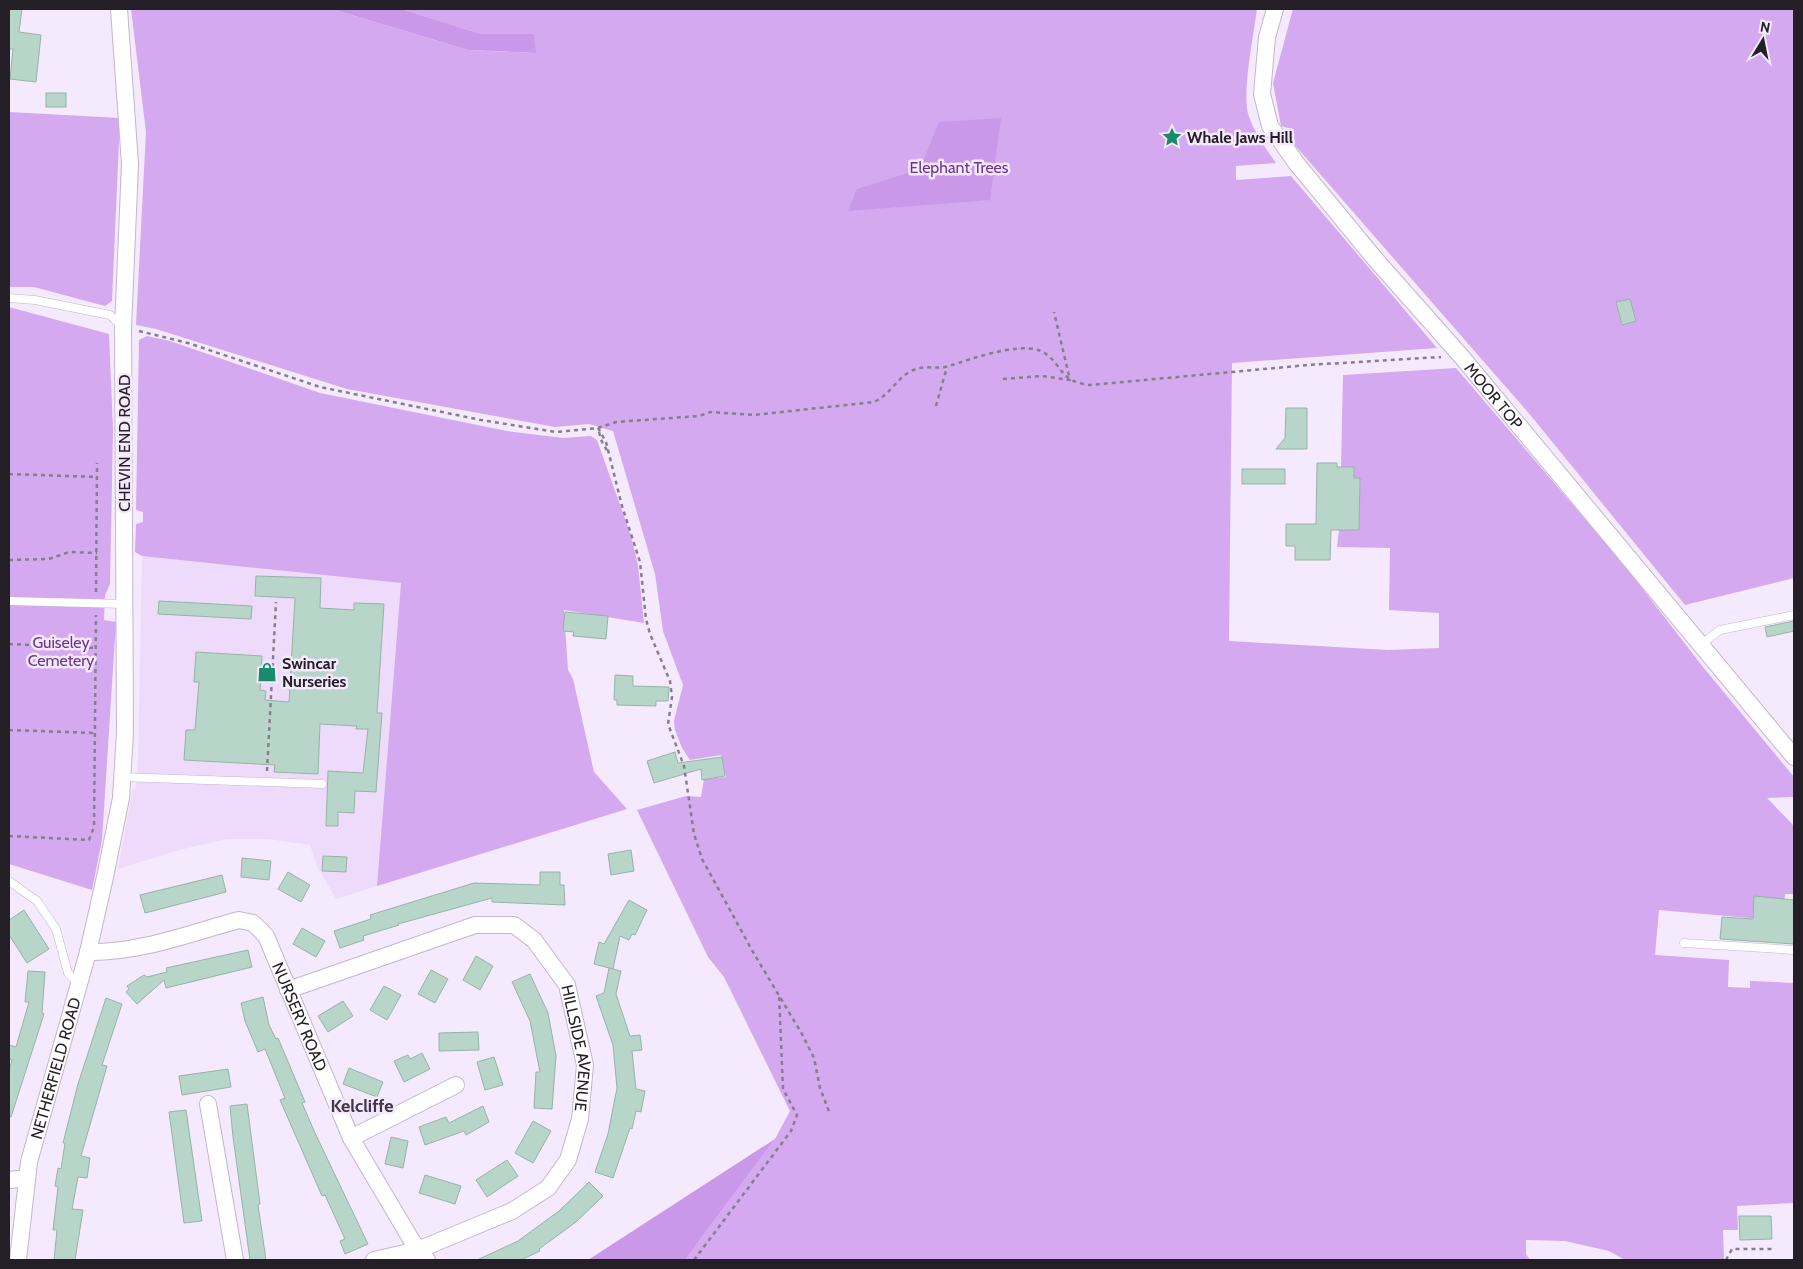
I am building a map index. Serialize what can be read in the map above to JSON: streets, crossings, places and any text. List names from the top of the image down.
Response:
{
  "streets": {
    "street": [
      "MOOR TOP",
      "CHEVIN END ROAD",
      "NURSERY ROAD",
      "HILLSIDE AVENUE",
      "NETHERFIELD ROAD"
    ]
  },
  "crossings": [
    ["CHEVIN END ROAD", "NETHERFIELD ROAD"],
    ["NURSERY ROAD", "HILLSIDE AVENUE"],
    ["NURSERY ROAD", "NETHERFIELD ROAD"]
  ],
  "districts": ["Kelcliffe"],
  "parks": ["Elephant Trees", "Guiseley Cemetery"],
  "places": {
    "place": ["Whale Jaws Hill"],
    "shop": ["Swincar Nurseries"]
  },
  "north": "top"
}
